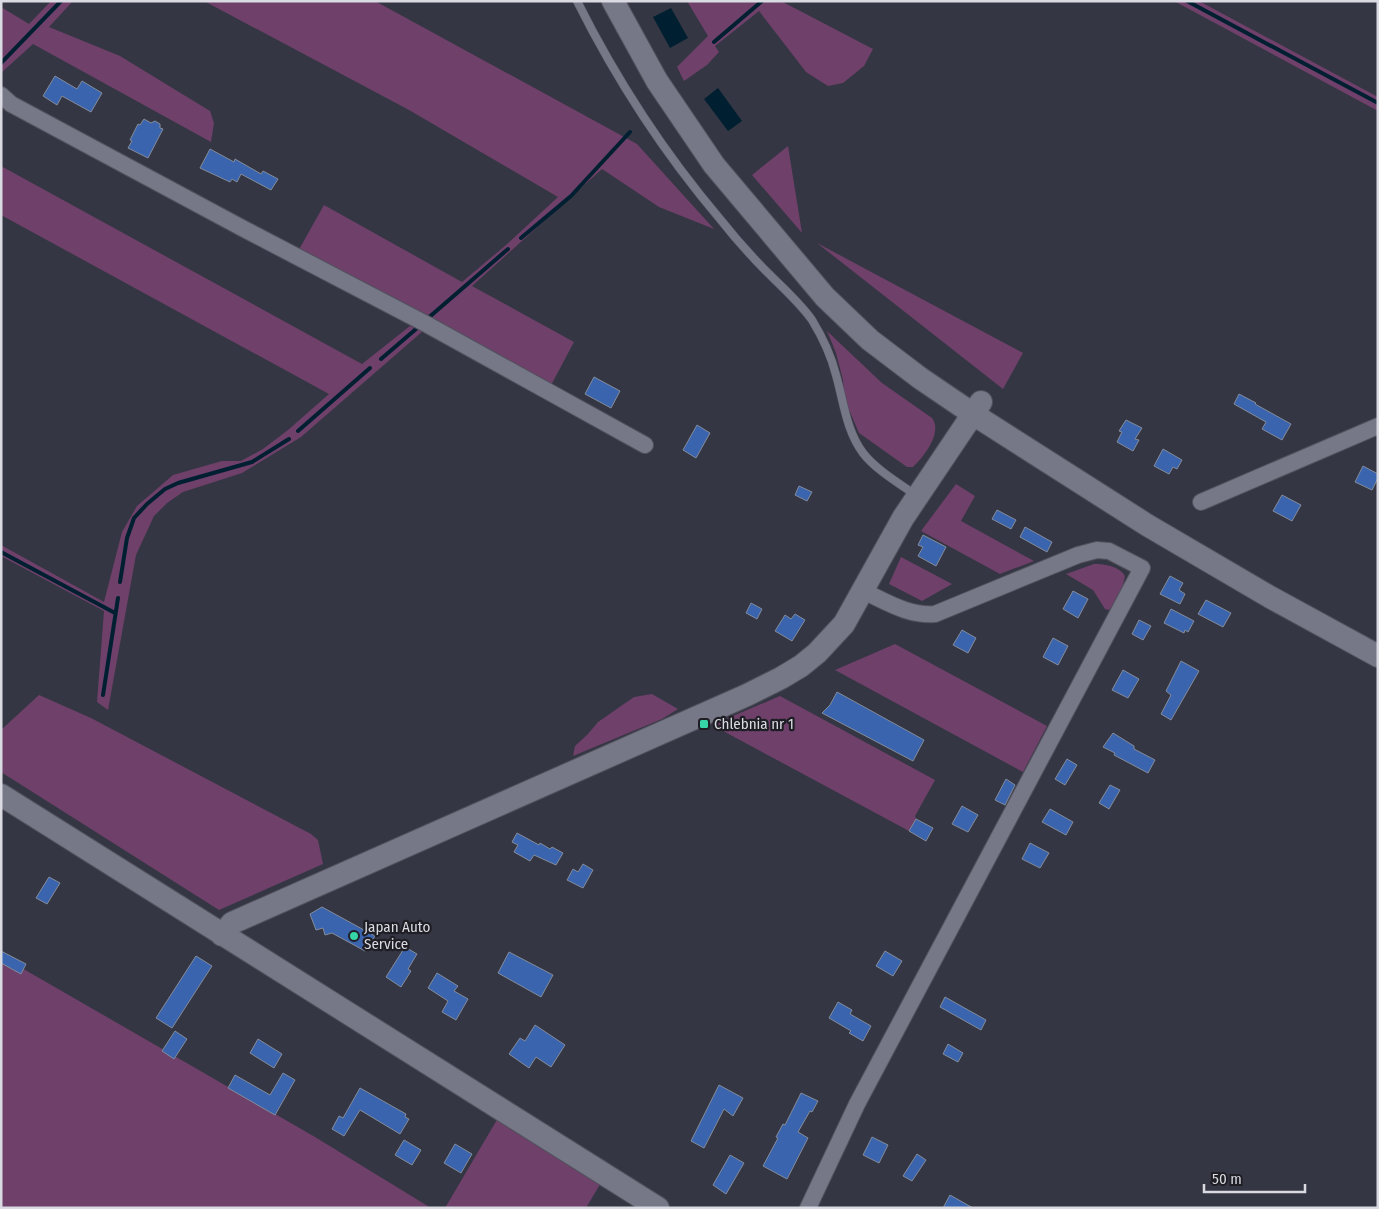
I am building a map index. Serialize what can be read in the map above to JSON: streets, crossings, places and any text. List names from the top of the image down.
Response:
{
  "places": {
    "transit": ["Chlebnia nr 1"],
    "other": ["Japan Auto Service"]
  },
  "scale_bar": "50 m"
}
